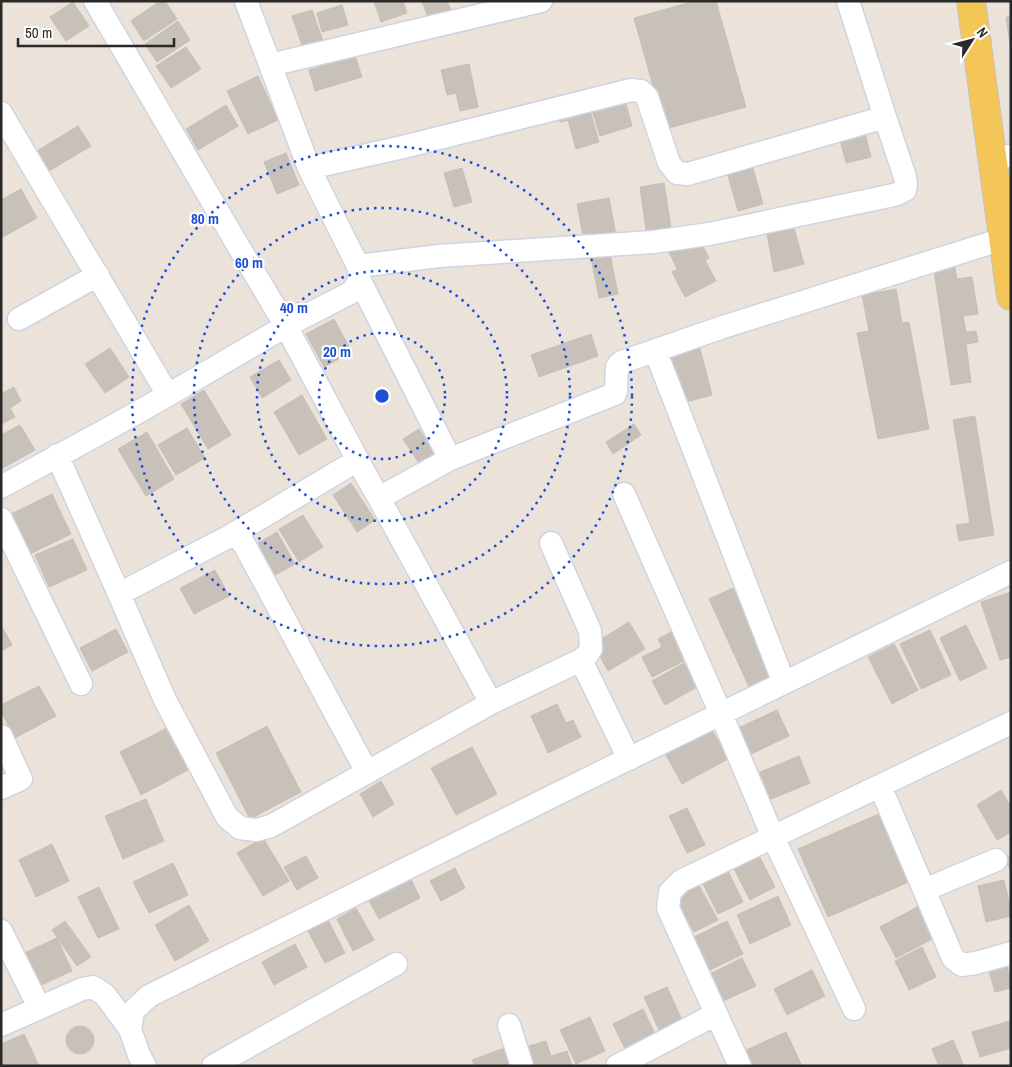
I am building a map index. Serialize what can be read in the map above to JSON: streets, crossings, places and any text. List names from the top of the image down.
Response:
{
  "scale_bar": "50 m",
  "north": "top right",
  "rings": [
    "80 m",
    "60 m",
    "40 m",
    "20 m"
  ]
}
